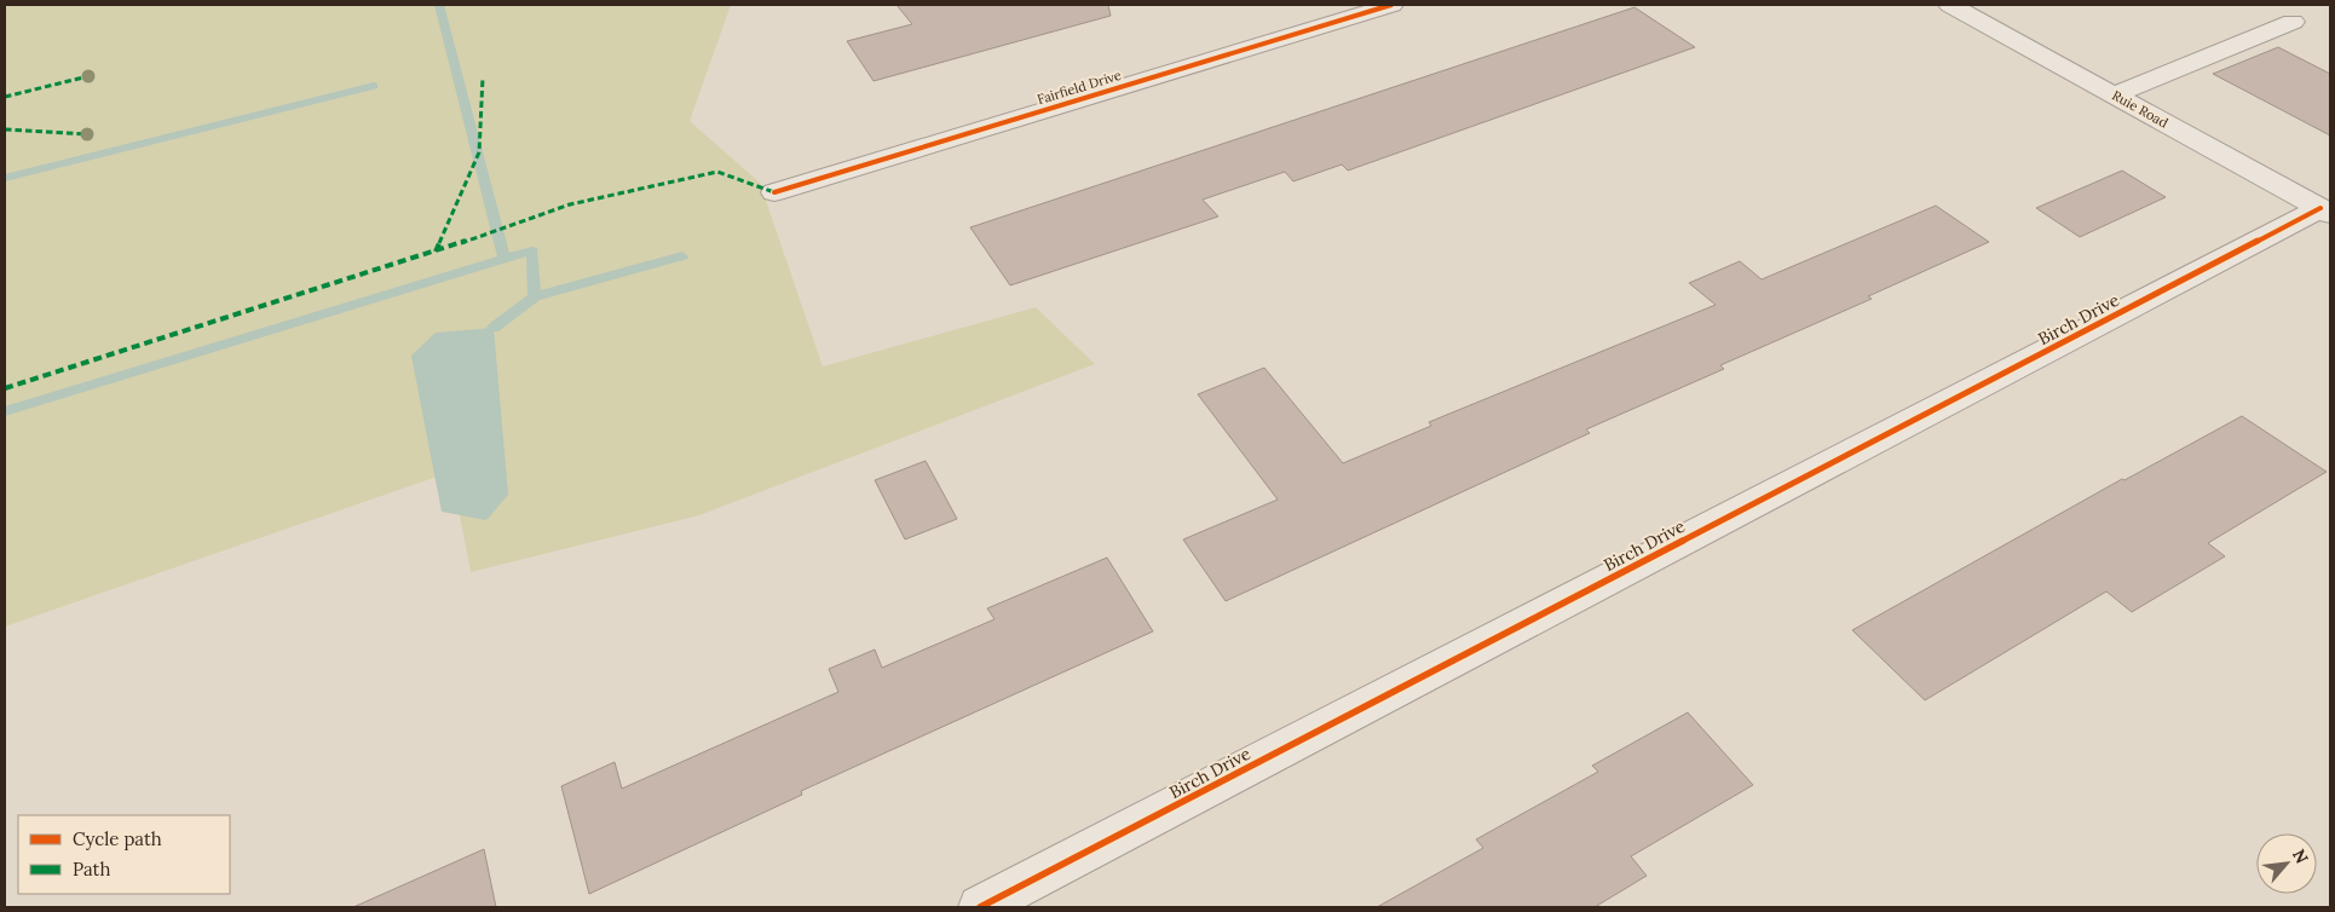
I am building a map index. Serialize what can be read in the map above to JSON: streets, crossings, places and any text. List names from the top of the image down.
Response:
{
  "streets": {
    "street": ["Fairfield Drive", "Ruie Road", "Birch Drive"]
  },
  "crossings": [
    ["Ruie Road", "Birch Drive"]
  ],
  "legend": ["Cycle path", "Path"],
  "north": "top right"
}
